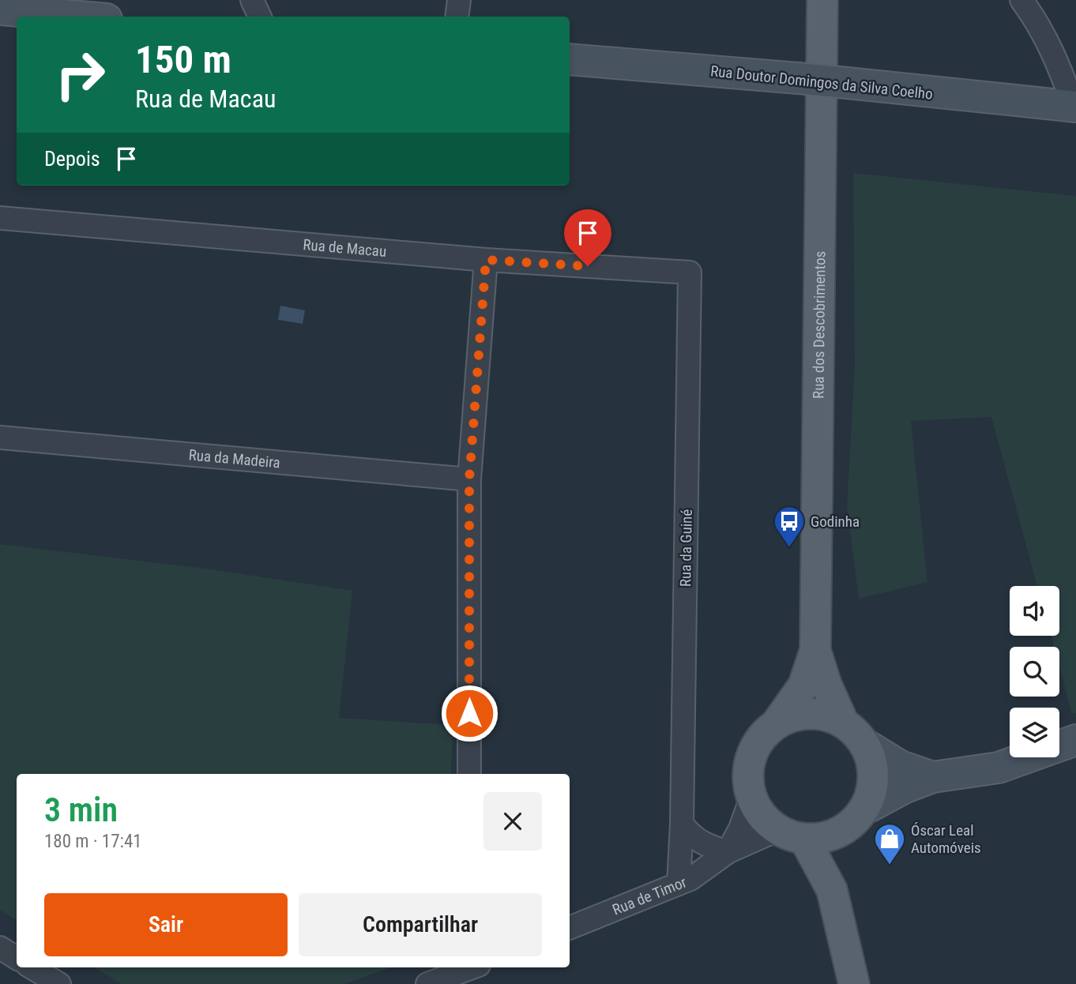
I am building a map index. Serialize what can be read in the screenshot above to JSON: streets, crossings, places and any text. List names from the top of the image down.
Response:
{
  "streets": {
    "main road": ["Rua dos Descobrimentos"],
    "street": [
      "Rua Doutor Domingos da Silva Coelho",
      "Rua de Macau",
      "Rua da Madeira",
      "Rua da Guiné",
      "Rua de Timor"
    ]
  },
  "crossings": [
    ["Rua de Macau", "Rua da Guiné"],
    ["Rua dos Descobrimentos", "Rua de Timor"],
    ["Rua da Guiné", "Rua de Timor"]
  ],
  "places": {
    "bus stop": ["Godinha"],
    "shop": ["Óscar Leal Automóveis"]
  },
  "page": {
    "turn": ["150 m", "Rua de Macau"],
    "then": "Depois",
    "heading": ["3 min", "180 m · 17:41"],
    "buttons": ["Sair", "Compartilhar"]
  }
}
